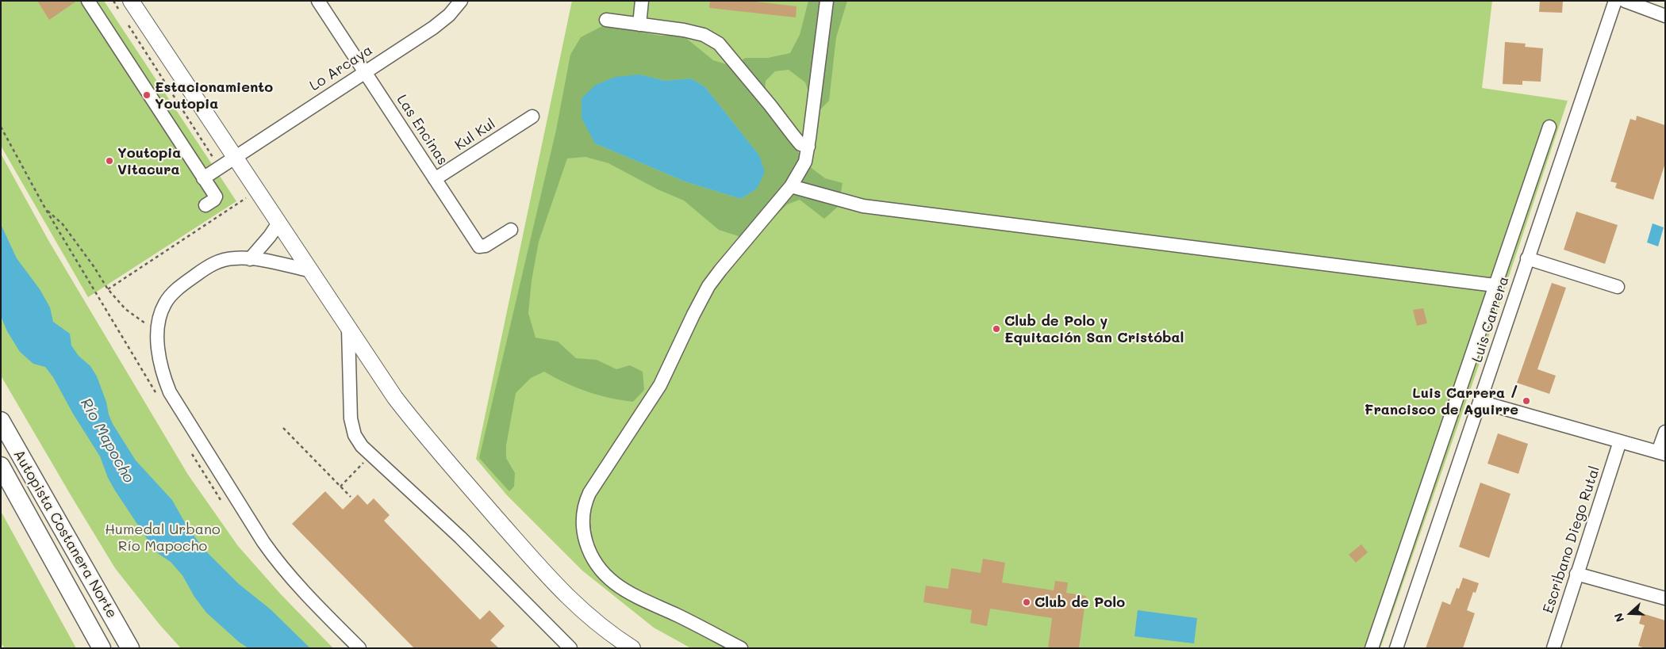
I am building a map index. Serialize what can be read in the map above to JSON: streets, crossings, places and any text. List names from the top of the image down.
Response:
{
  "streets": {
    "highway": ["Autopista Costanera Norte"],
    "street": [
      "Lo Arcaya",
      "Las Encinas",
      "Kul Kul",
      "Luis Carrera",
      "Escribano Diego Rutal"
    ]
  },
  "crossings": [
    ["Lo Arcaya", "Las Encinas"],
    ["Las Encinas", "Kul Kul"]
  ],
  "water": ["Río Mapocho"],
  "parks": ["Humedal Urbano Río Mapocho"],
  "places": [
    "Estacionamiento Youtopia",
    "Youtopia Vitacura",
    "Club de Polo y Equitación San Cristóbal",
    "Luis Carrera / Francisco de Aguirre",
    "Club de Polo"
  ],
  "north": "left"
}
